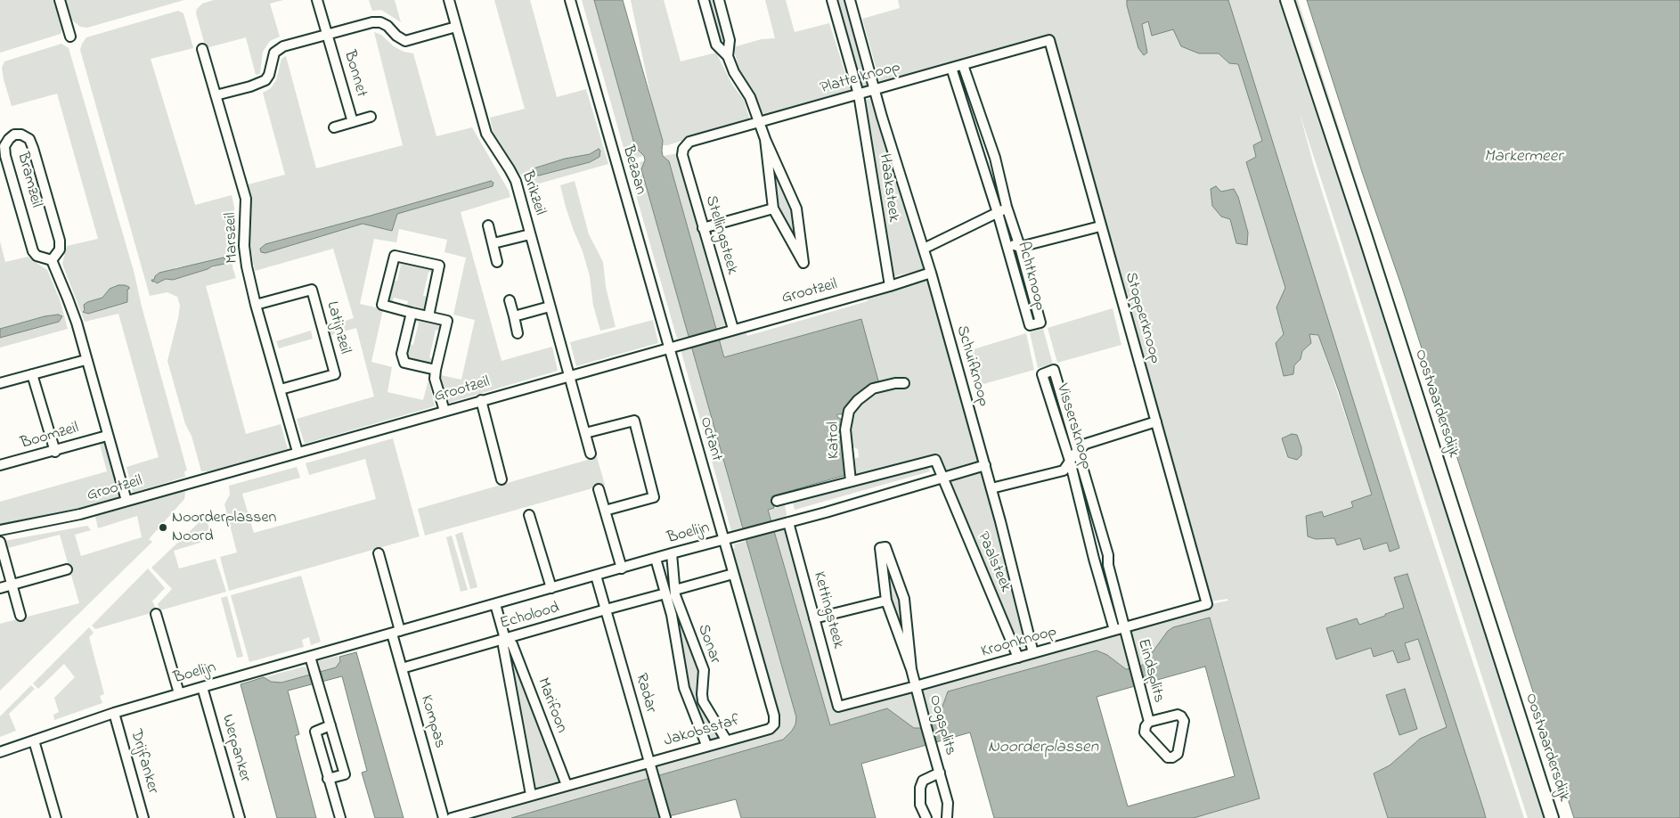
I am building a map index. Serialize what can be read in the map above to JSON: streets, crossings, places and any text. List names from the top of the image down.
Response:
{
  "streets": {
    "main road": ["Oostvaardersdijk"],
    "street": [
      "Bonnet",
      "Platte knoop",
      "Bezaan",
      "Bramzeil",
      "Haaksteek",
      "Brikzeil",
      "Stellingsteek",
      "Marszeil",
      "Achtknoop",
      "Grootzeil",
      "Stopperknoop",
      "Latijnzeil",
      "Schuifknoop",
      "Vissersknoop",
      "Boomzeil",
      "Octant",
      "Katrol",
      "Boelijn",
      "Paalsteek",
      "Kettingsteek",
      "Echolood",
      "Kroonknoop",
      "Sonar",
      "Eindsplits",
      "Radar",
      "Marifoon",
      "Kompas",
      "Oogsplits",
      "Jakobsstaf",
      "Werpanker",
      "Drijfanker"
    ]
  },
  "crossings": [
    ["Bonnet", "Brikzeil"],
    ["Bonnet", "Marszeil"],
    ["Platte knoop", "Haaksteek"],
    ["Platte knoop", "Stellingsteek"],
    ["Platte knoop", "Achtknoop"],
    ["Platte knoop", "Stopperknoop"],
    ["Platte knoop", "Schuifknoop"],
    ["Bezaan", "Grootzeil"],
    ["Bezaan", "Octant"],
    ["Haaksteek", "Grootzeil"],
    ["Brikzeil", "Grootzeil"],
    ["Stellingsteek", "Grootzeil"],
    ["Marszeil", "Grootzeil"],
    ["Marszeil", "Latijnzeil"],
    ["Grootzeil", "Schuifknoop"],
    ["Grootzeil", "Octant"],
    ["Stopperknoop", "Kroonknoop"],
    ["Schuifknoop", "Boelijn"],
    ["Schuifknoop", "Kroonknoop"],
    ["Vissersknoop", "Kroonknoop"],
    ["Vissersknoop", "Eindsplits"],
    ["Octant", "Boelijn"],
    ["Octant", "Jakobsstaf"],
    ["Katrol", "Boelijn"],
    ["Katrol", "Paalsteek"],
    ["Boelijn", "Paalsteek"],
    ["Boelijn", "Kettingsteek"],
    ["Boelijn", "Sonar"],
    ["Boelijn", "Radar"],
    ["Boelijn", "Marifoon"],
    ["Boelijn", "Kompas"],
    ["Boelijn", "Jakobsstaf"],
    ["Boelijn", "Werpanker"],
    ["Boelijn", "Drijfanker"],
    ["Paalsteek", "Kroonknoop"],
    ["Kettingsteek", "Kroonknoop"],
    ["Echolood", "Sonar"],
    ["Echolood", "Radar"],
    ["Echolood", "Marifoon"],
    ["Echolood", "Kompas"],
    ["Kroonknoop", "Eindsplits"],
    ["Kroonknoop", "Oogsplits"],
    ["Sonar", "Jakobsstaf"],
    ["Radar", "Jakobsstaf"],
    ["Marifoon", "Jakobsstaf"]
  ],
  "water": ["Markermeer", "Noorderplassen"],
  "places": ["Noorderplassen Noord"]
}
